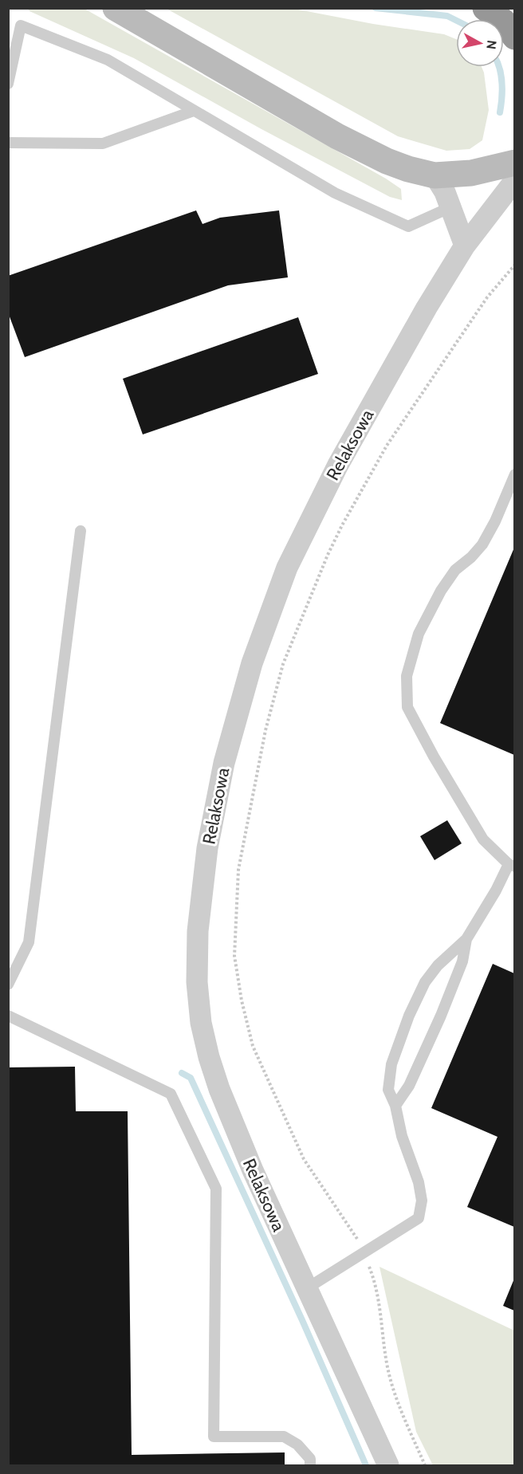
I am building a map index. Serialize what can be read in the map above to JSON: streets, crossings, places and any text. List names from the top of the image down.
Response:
{
  "streets": {
    "street": ["Relaksowa"]
  },
  "north": "right"
}
